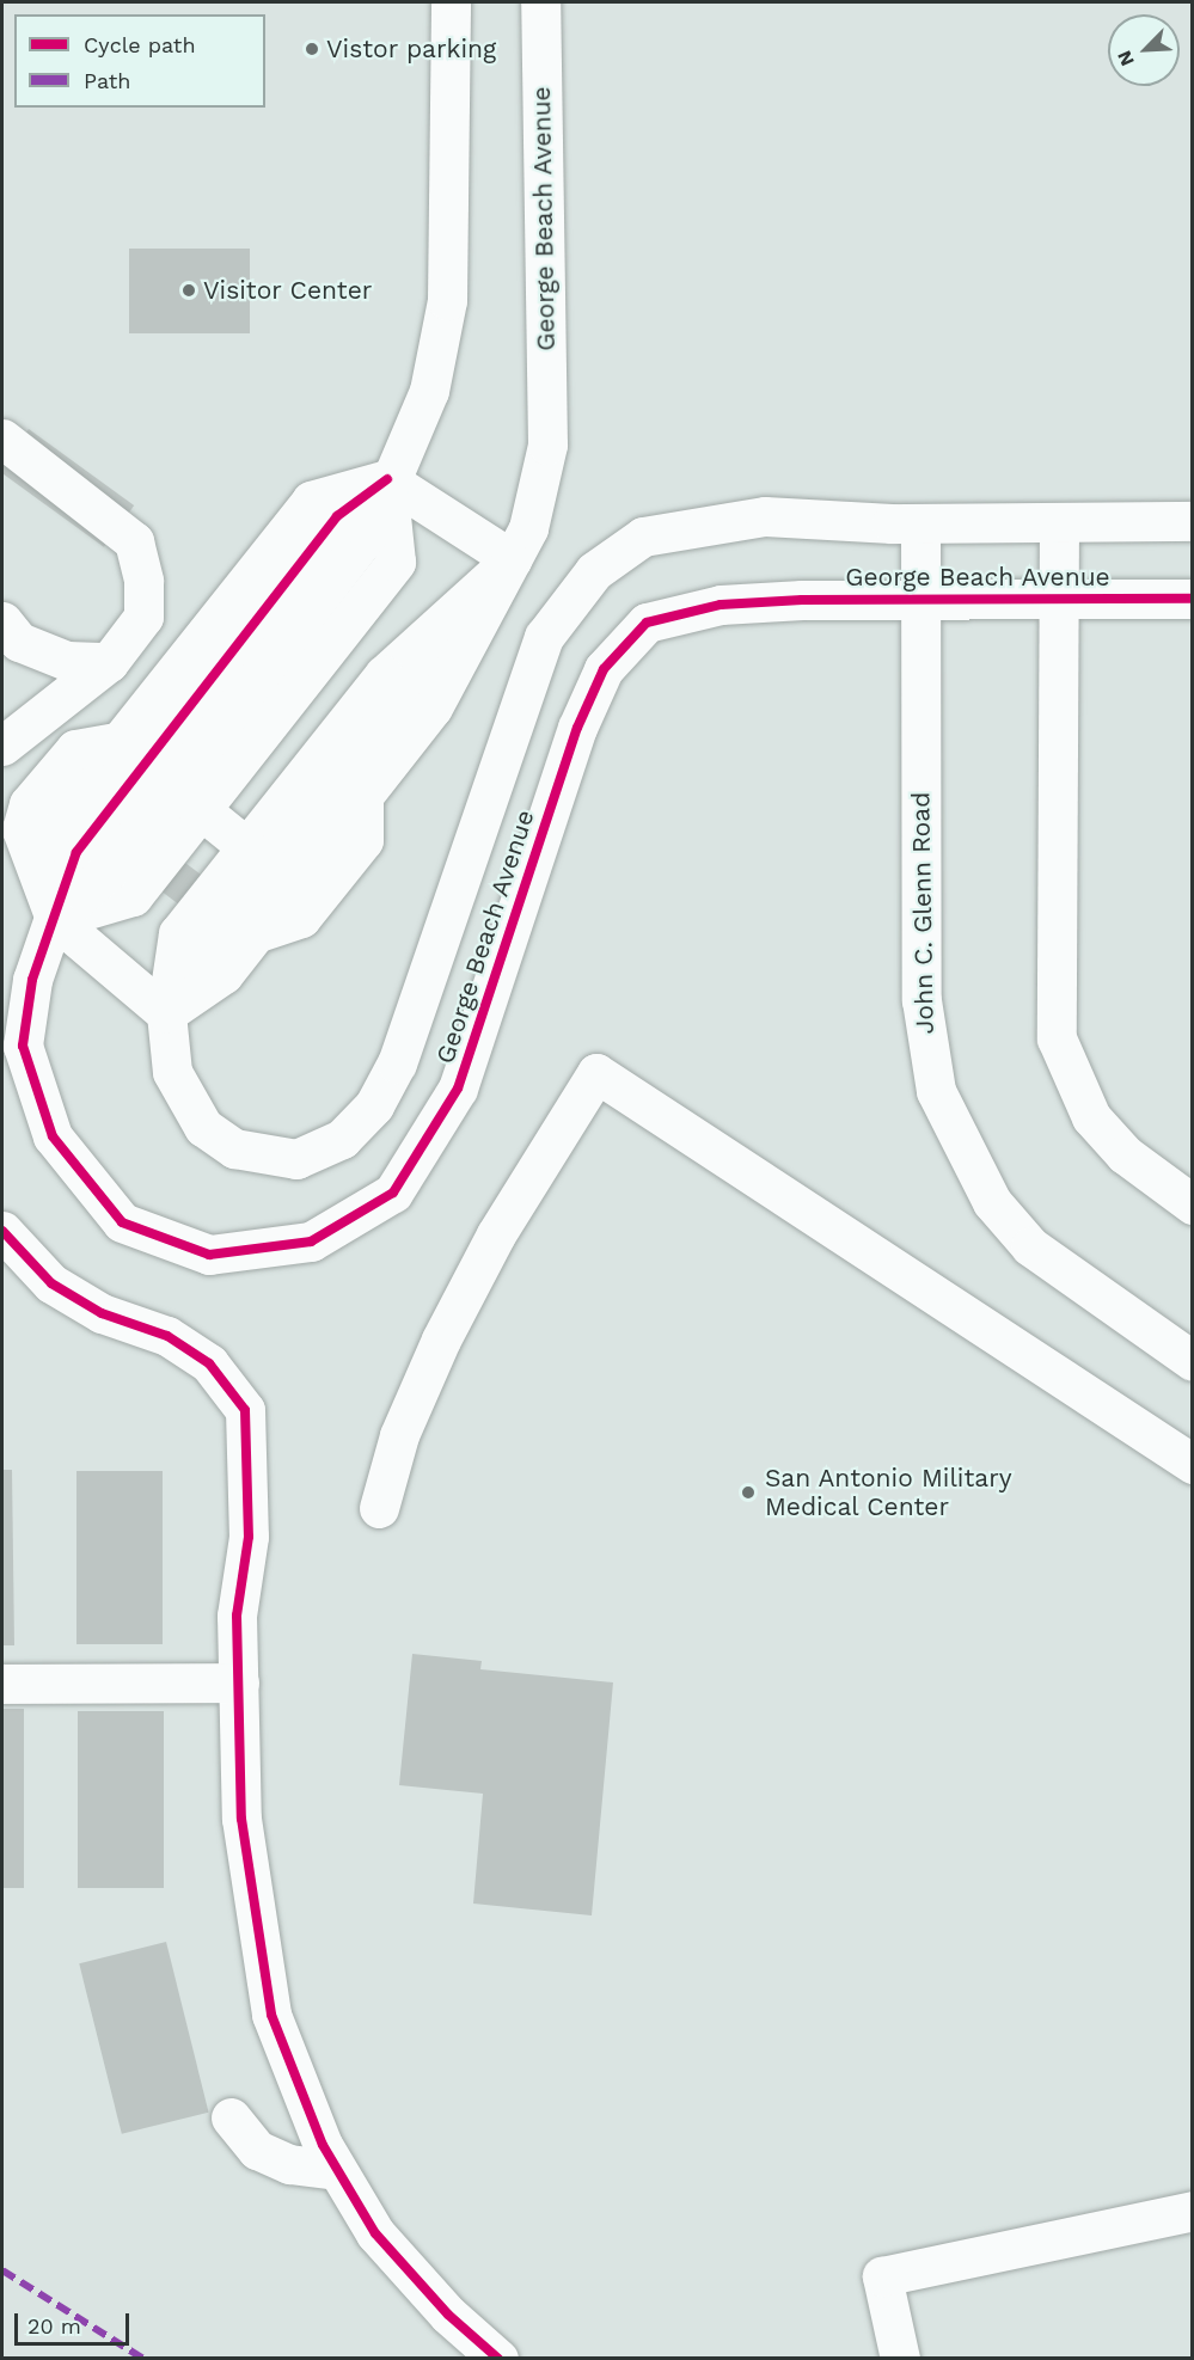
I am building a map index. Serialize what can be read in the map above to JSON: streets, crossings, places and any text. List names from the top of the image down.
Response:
{
  "streets": {
    "street": ["George Beach Avenue", "John C. Glenn Road"]
  },
  "crossings": [
    ["George Beach Avenue", "John C. Glenn Road"]
  ],
  "places": ["Vistor parking", "Visitor Center", "San Antonio Military Medical Center"],
  "legend": ["Cycle path", "Path"],
  "scale_bar": "20 m",
  "north": "bottom left"
}
